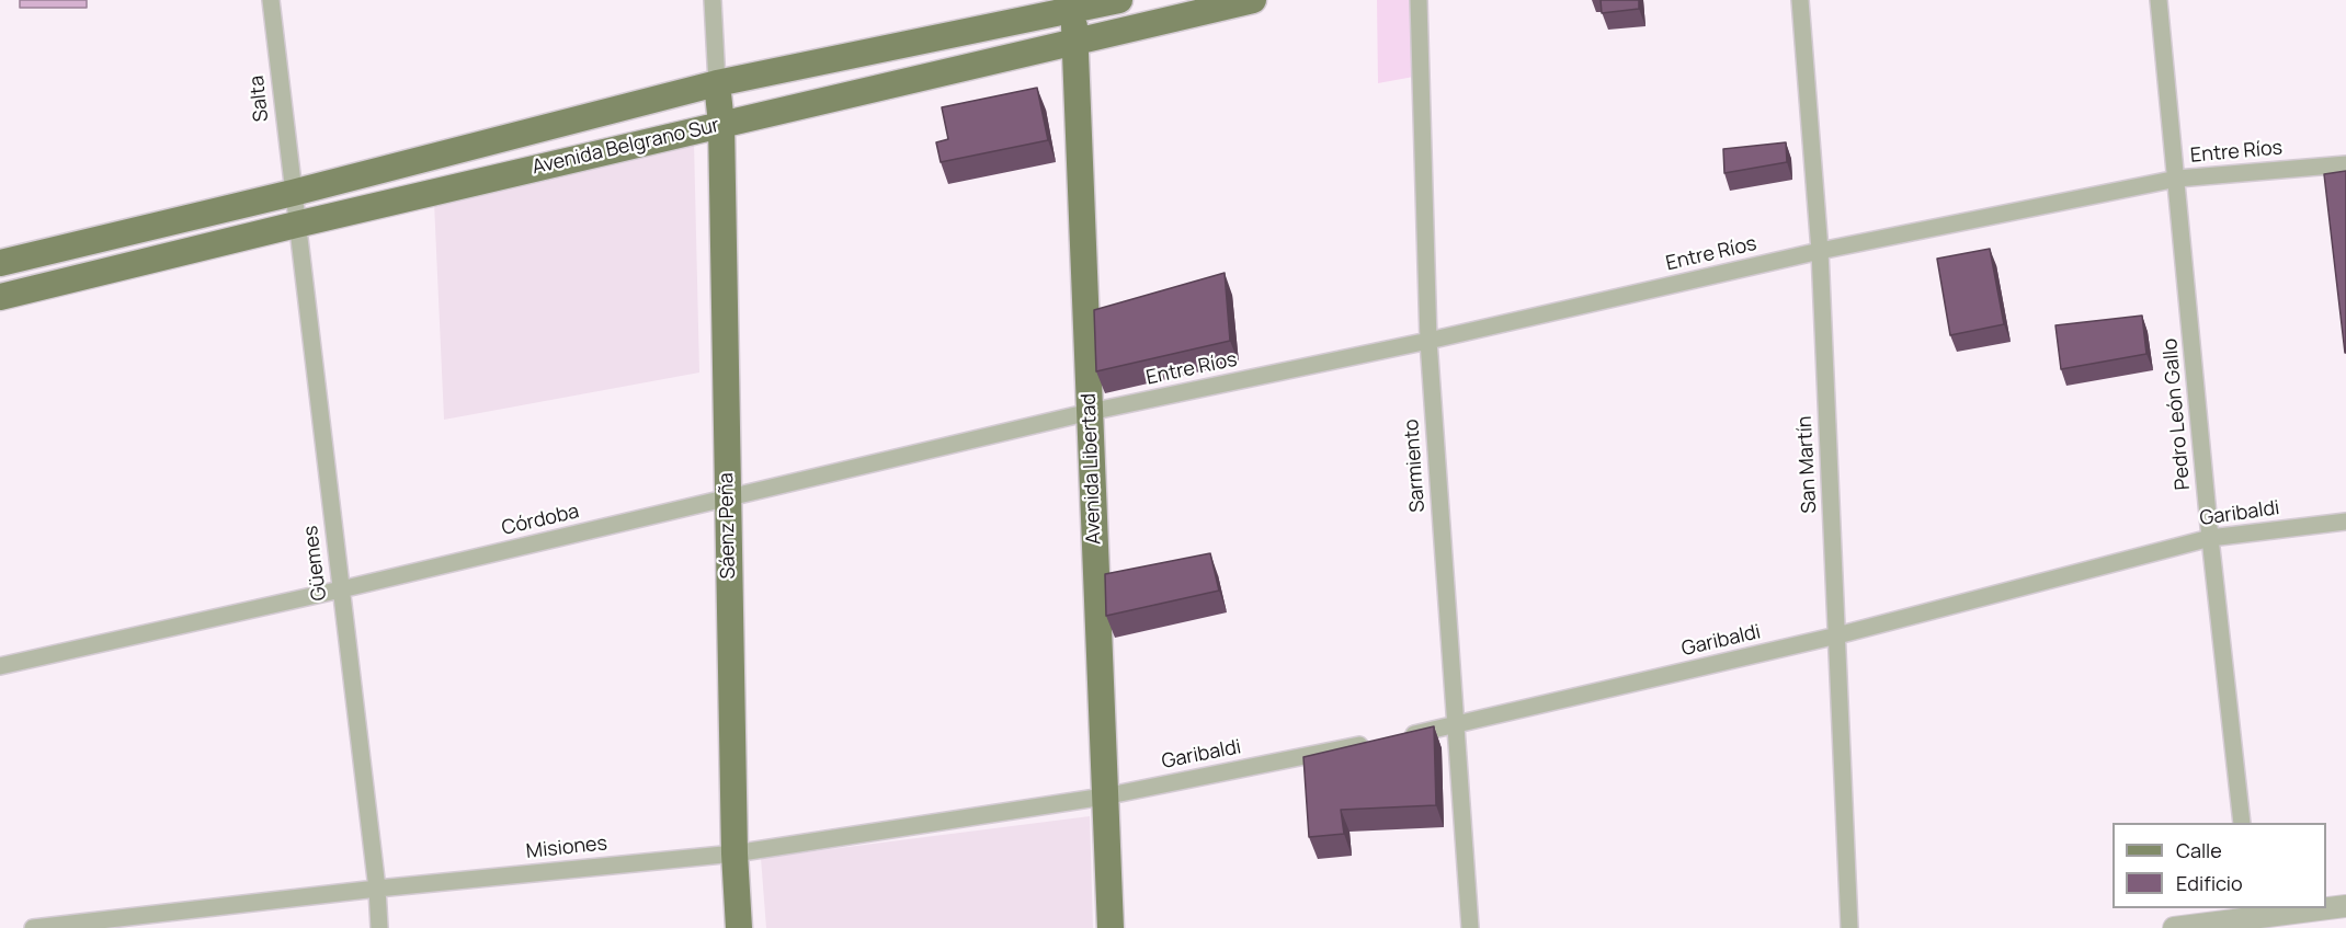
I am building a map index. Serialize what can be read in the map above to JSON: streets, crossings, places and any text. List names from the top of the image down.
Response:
{
  "streets": {
    "main road": ["Avenida Belgrano Sur", "Avenida Libertad", "Sáenz Peña"],
    "street": [
      "Salta",
      "Entre Ríos",
      "Pedro León Gallo",
      "San Martín",
      "Sarmiento",
      "Garibaldi",
      "Córdoba",
      "Güemes",
      "Misiones"
    ]
  },
  "crossings": [
    ["Salta", "Avenida Belgrano Sur"],
    ["Salta", "Güemes"],
    ["Avenida Belgrano Sur", "Avenida Libertad"],
    ["Avenida Belgrano Sur", "Sáenz Peña"],
    ["Avenida Belgrano Sur", "Güemes"],
    ["Entre Ríos", "Pedro León Gallo"],
    ["Entre Ríos", "San Martín"],
    ["Entre Ríos", "Sarmiento"],
    ["Entre Ríos", "Avenida Libertad"],
    ["Entre Ríos", "Córdoba"],
    ["Pedro León Gallo", "Garibaldi"],
    ["San Martín", "Garibaldi"],
    ["Sarmiento", "Garibaldi"],
    ["Avenida Libertad", "Garibaldi"],
    ["Avenida Libertad", "Córdoba"],
    ["Avenida Libertad", "Misiones"],
    ["Garibaldi", "Misiones"],
    ["Córdoba", "Sáenz Peña"],
    ["Córdoba", "Güemes"],
    ["Sáenz Peña", "Misiones"],
    ["Güemes", "Misiones"]
  ],
  "legend": ["Calle", "Edificio"]
}
